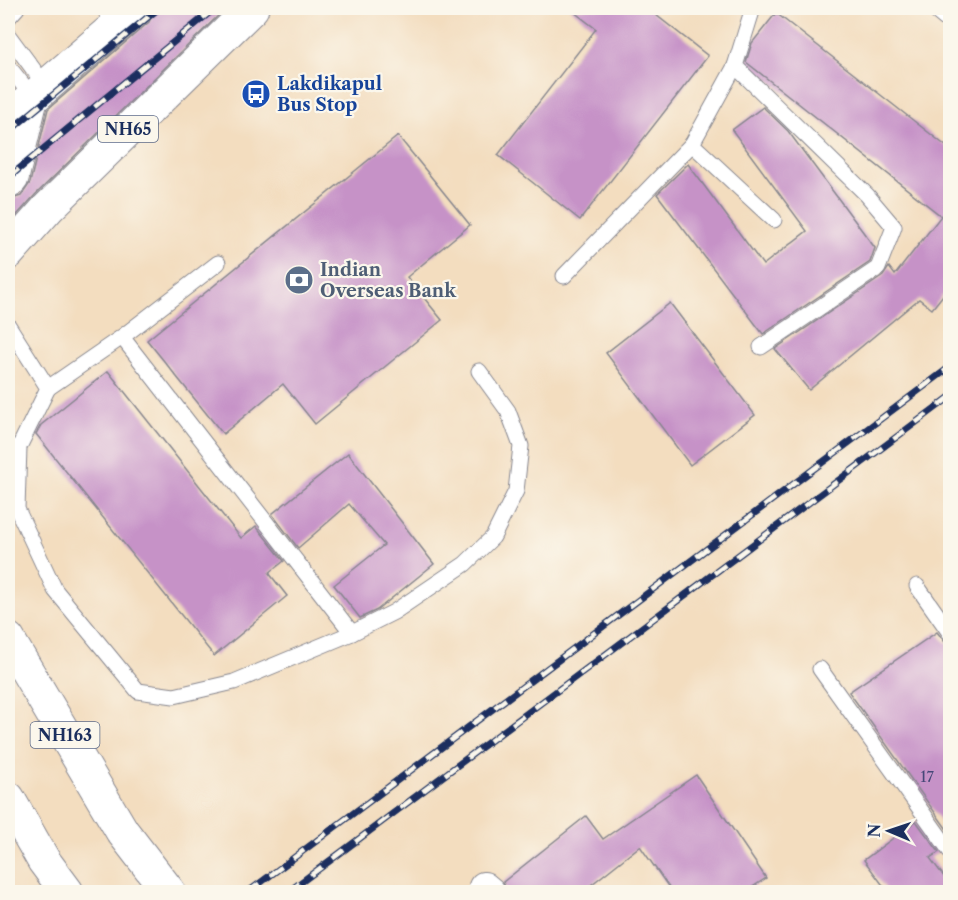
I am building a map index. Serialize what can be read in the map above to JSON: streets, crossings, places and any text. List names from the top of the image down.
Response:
{
  "streets": {
    "highway": ["NH65", "NH163"]
  },
  "places": {
    "bus stop": ["Lakdikapul Bus Stop"],
    "bank": ["Indian Overseas Bank"]
  },
  "house_numbers": ["17"],
  "north": "left"
}
